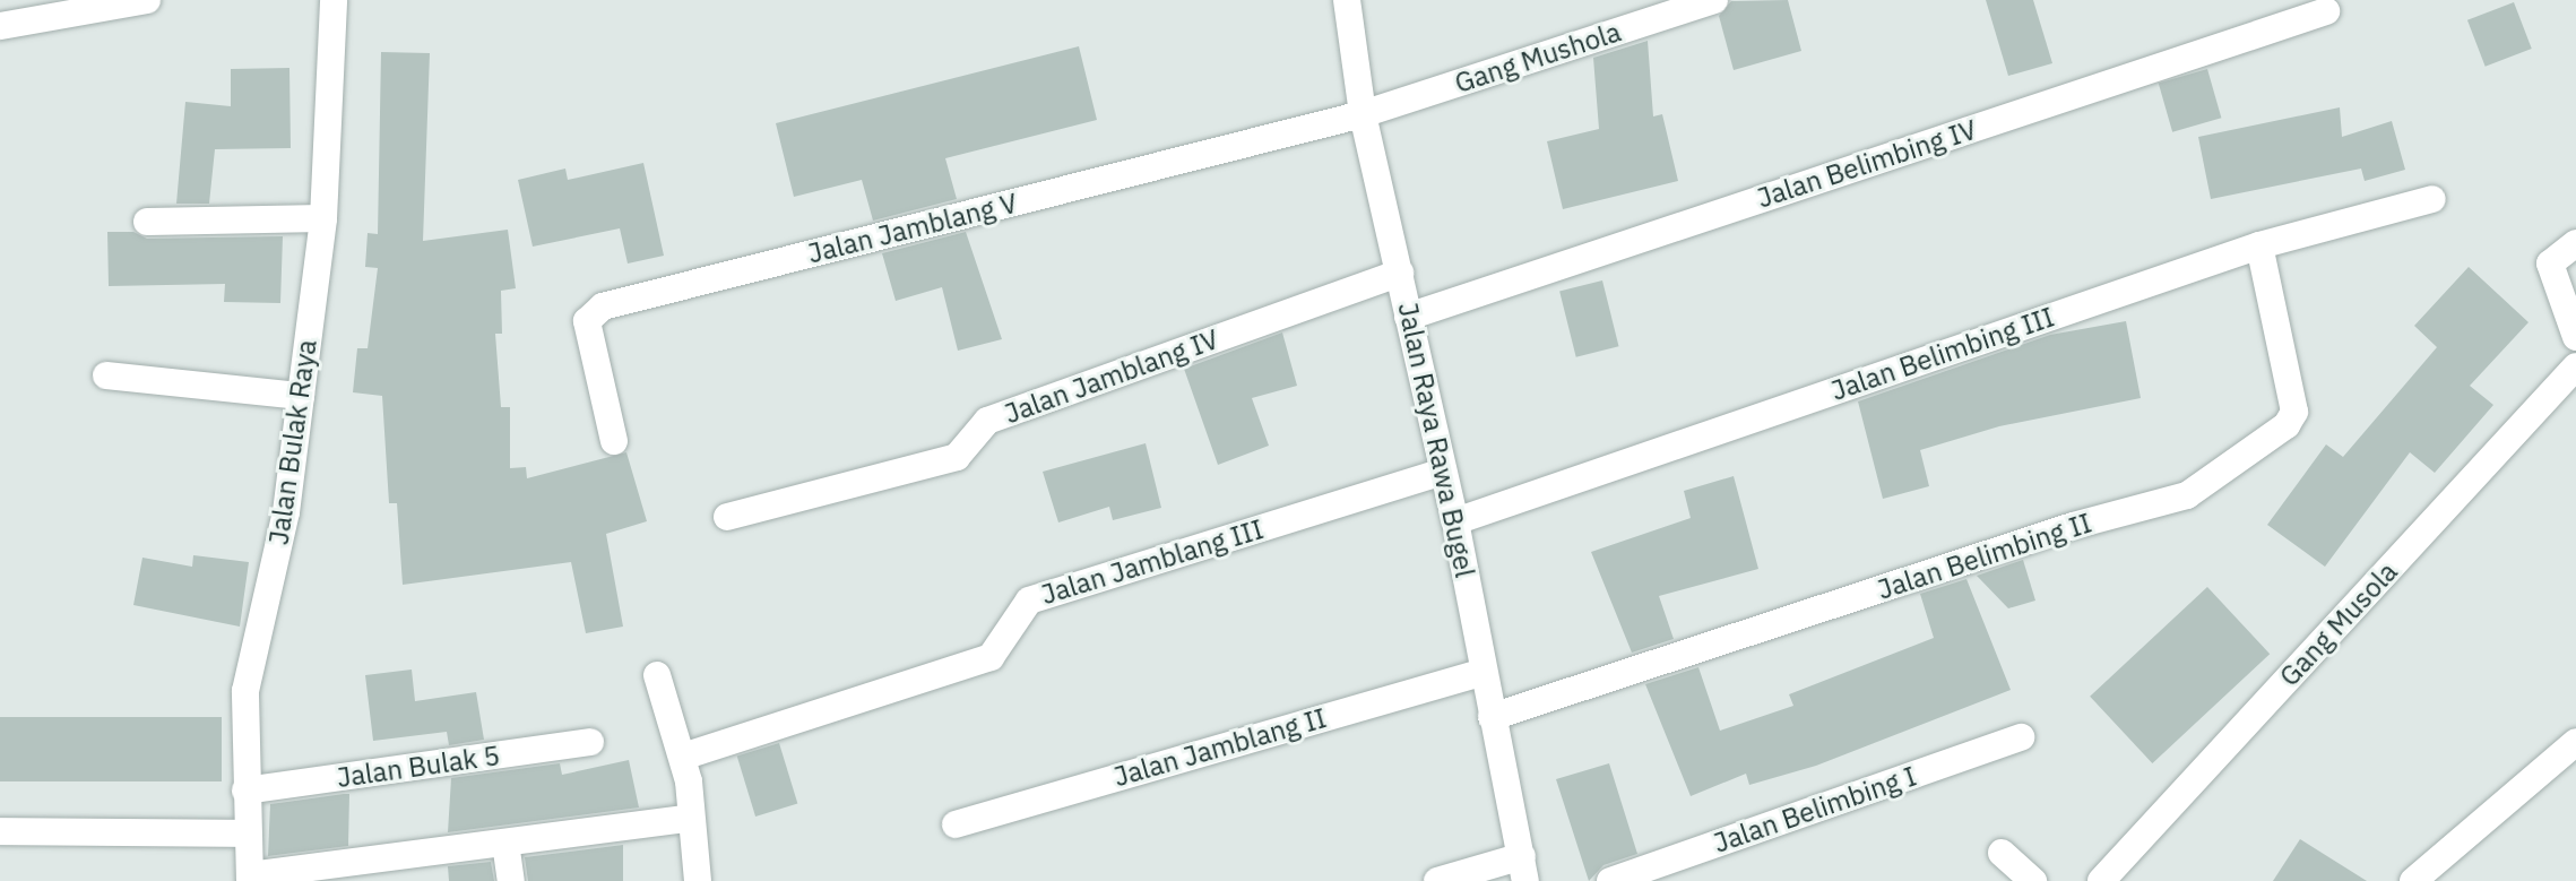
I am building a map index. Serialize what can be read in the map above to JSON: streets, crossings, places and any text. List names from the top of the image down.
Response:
{
  "streets": {
    "street": [
      "Gang Mushola",
      "Jalan Belimbing IV",
      "Jalan Jamblang V",
      "Jalan Belimbing III",
      "Jalan Jamblang IV",
      "Jalan Raya Rawa Bugel",
      "Jalan Bulak Raya",
      "Jalan Belimbing II",
      "Jalan Jamblang III",
      "Gang Musola",
      "Jalan Jamblang II",
      "Jalan Bulak 5",
      "Jalan Belimbing I"
    ]
  },
  "crossings": [
    ["Gang Mushola", "Jalan Jamblang V"],
    ["Gang Mushola", "Jalan Raya Rawa Bugel"],
    ["Jalan Belimbing IV", "Jalan Raya Rawa Bugel"],
    ["Jalan Jamblang V", "Jalan Raya Rawa Bugel"],
    ["Jalan Belimbing III", "Jalan Raya Rawa Bugel"],
    ["Jalan Belimbing III", "Jalan Belimbing II"],
    ["Jalan Jamblang IV", "Jalan Raya Rawa Bugel"],
    ["Jalan Raya Rawa Bugel", "Jalan Belimbing II"],
    ["Jalan Raya Rawa Bugel", "Jalan Jamblang III"],
    ["Jalan Raya Rawa Bugel", "Jalan Jamblang II"],
    ["Jalan Bulak Raya", "Jalan Bulak 5"]
  ]
}
